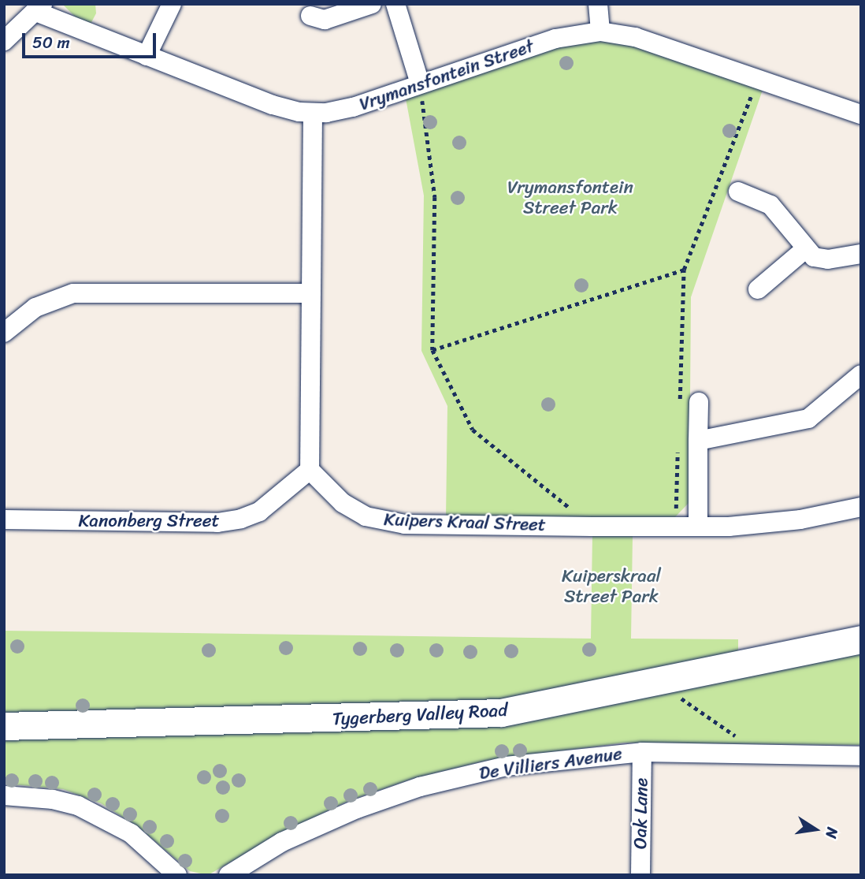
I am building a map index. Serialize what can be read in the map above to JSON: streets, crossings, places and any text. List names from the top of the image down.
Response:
{
  "streets": {
    "main road": ["Tygerberg Valley Road"],
    "street": [
      "Vrymansfontein Street",
      "Kanonberg Street",
      "Kuipers Kraal Street",
      "De Villiers Avenue",
      "Oak Lane"
    ]
  },
  "crossings": [
    ["Kanonberg Street", "Kuipers Kraal Street"],
    ["De Villiers Avenue", "Oak Lane"]
  ],
  "parks": ["Vrymansfontein Street Park", "Kuiperskraal Street Park"],
  "scale_bar": "50 m",
  "north": "right"
}
